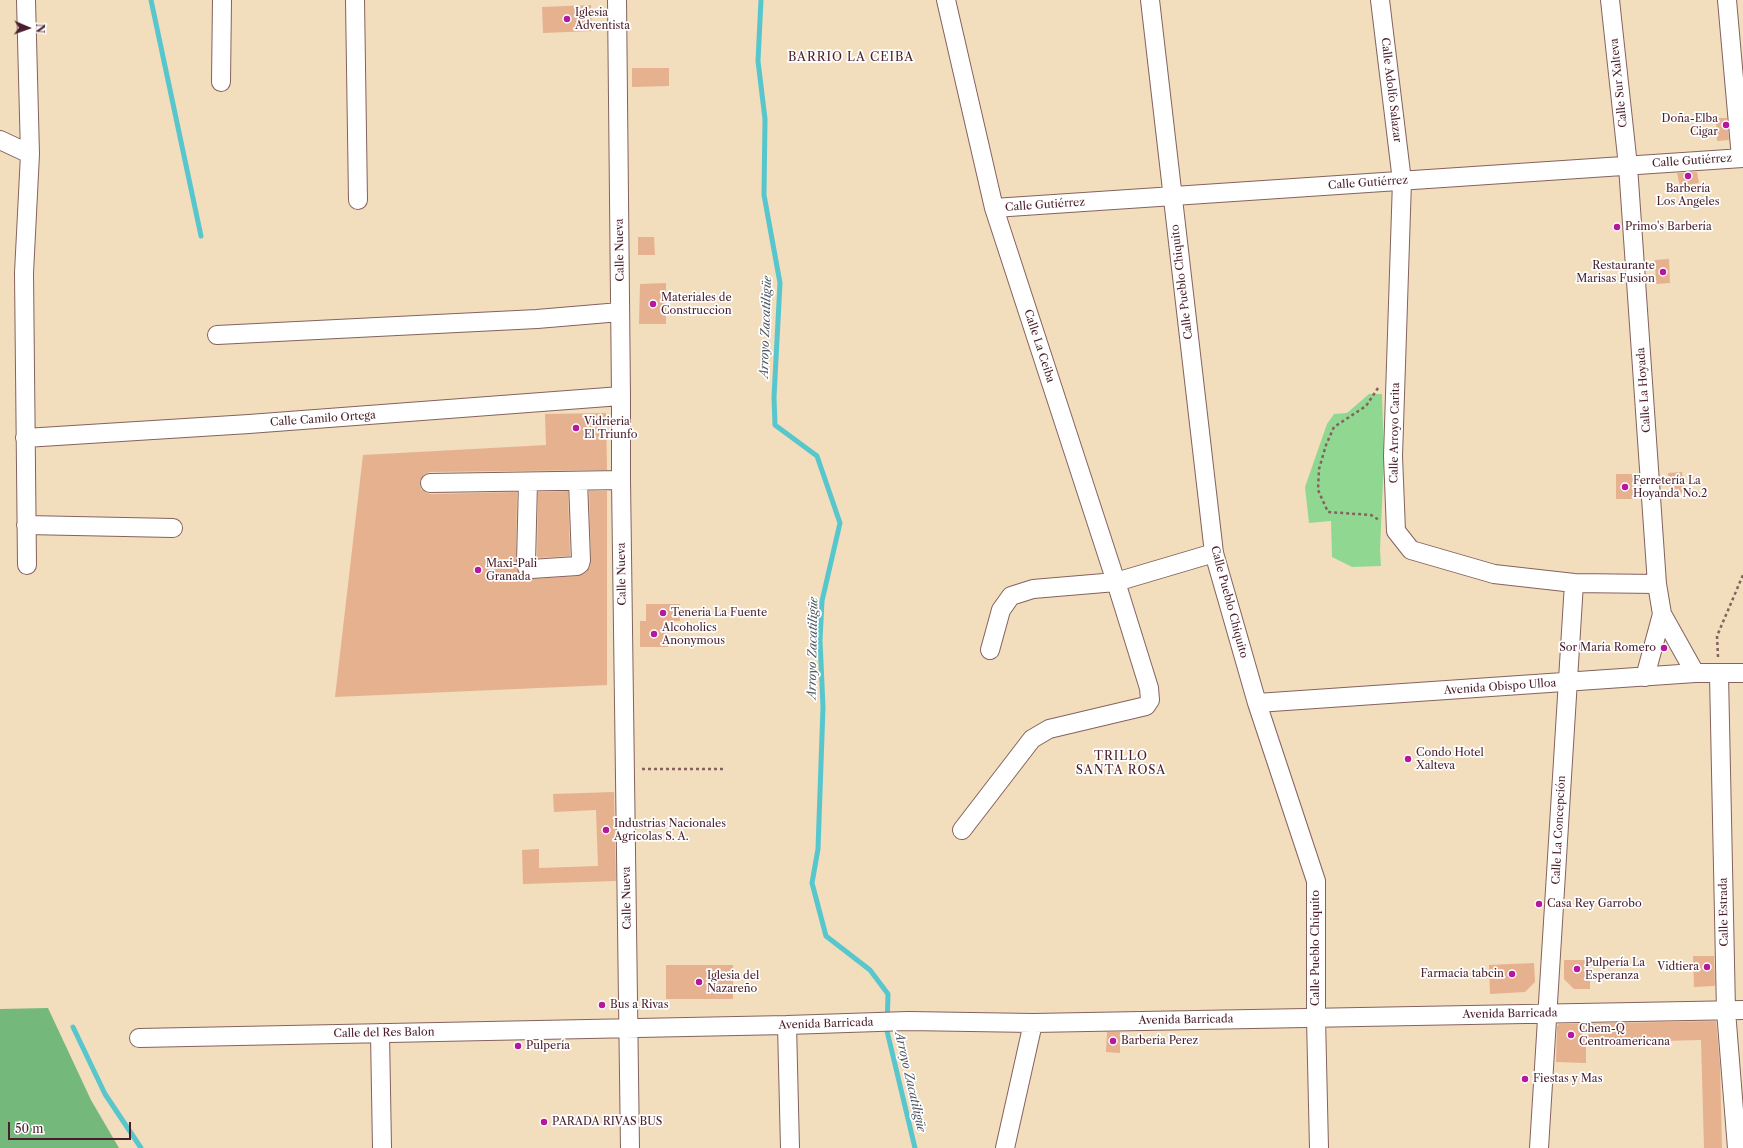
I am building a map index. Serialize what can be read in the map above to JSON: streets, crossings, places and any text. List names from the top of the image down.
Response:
{
  "streets": {
    "street": [
      "Calle Sur Xalteva",
      "Calle Adolfo Salazar",
      "Calle Gutiérrez",
      "Calle Nueva",
      "Calle Pueblo Chiquito",
      "Calle La Ceiba",
      "Calle La Hoyada",
      "Calle Camilo Ortega",
      "Calle Arroyo Carita",
      "Avenida Obispo Ulloa",
      "Calle La Concepción",
      "Calle Estrada",
      "Avenida Barricada",
      "Calle del Res Balon"
    ]
  },
  "crossings": [
    ["Calle Sur Xalteva", "Calle Gutiérrez"],
    ["Calle Sur Xalteva", "Calle La Hoyada"],
    ["Calle Adolfo Salazar", "Calle Gutiérrez"],
    ["Calle Adolfo Salazar", "Calle Arroyo Carita"],
    ["Calle Gutiérrez", "Calle Pueblo Chiquito"],
    ["Calle Gutiérrez", "Calle La Ceiba"],
    ["Calle Gutiérrez", "Calle La Hoyada"],
    ["Calle Gutiérrez", "Calle Arroyo Carita"],
    ["Calle Nueva", "Calle Camilo Ortega"],
    ["Calle Nueva", "Avenida Barricada"],
    ["Calle Nueva", "Calle del Res Balon"],
    ["Calle Pueblo Chiquito", "Avenida Obispo Ulloa"],
    ["Calle Pueblo Chiquito", "Avenida Barricada"],
    ["Calle La Hoyada", "Avenida Obispo Ulloa"],
    ["Avenida Obispo Ulloa", "Calle La Concepción"],
    ["Avenida Obispo Ulloa", "Calle Estrada"],
    ["Calle La Concepción", "Avenida Barricada"],
    ["Calle Estrada", "Avenida Barricada"],
    ["Avenida Barricada", "Calle del Res Balon"]
  ],
  "districts": ["BARRIO LA CEIBA", "TRILLO SANTA ROSA"],
  "water": ["Arroyo Zacatiligüe"],
  "places": [
    "Iglesia Adventista",
    "Doña-Elba Cigar",
    "Barbería Los Angeles",
    "Primo's Barbería",
    "Restaurante Marisas Fusion",
    "Materiales de Construccion",
    "Vidrieria El Triunfo",
    "Ferretería La Hoyanda No.2",
    "Maxi-Pali Granada",
    "Teneria La Fuente",
    "Alcoholics Anonymous",
    "Sor María Romero",
    "Condo Hotel Xalteva",
    "Industrias Nacionales Agricolas S. A.",
    "Casa Rey Garrobo",
    "Vidtiera",
    "Pulpería La Esperanza",
    "Farmacia tabcin",
    "Iglesia del Nazareño",
    "Bus a Rivas",
    "Chem-Q Centroamericana",
    "Barbería Perez",
    "Pulpería",
    "Fiestas y Mas",
    "PARADA RIVAS BUS"
  ],
  "scale_bar": "50 m",
  "north": "right"
}
